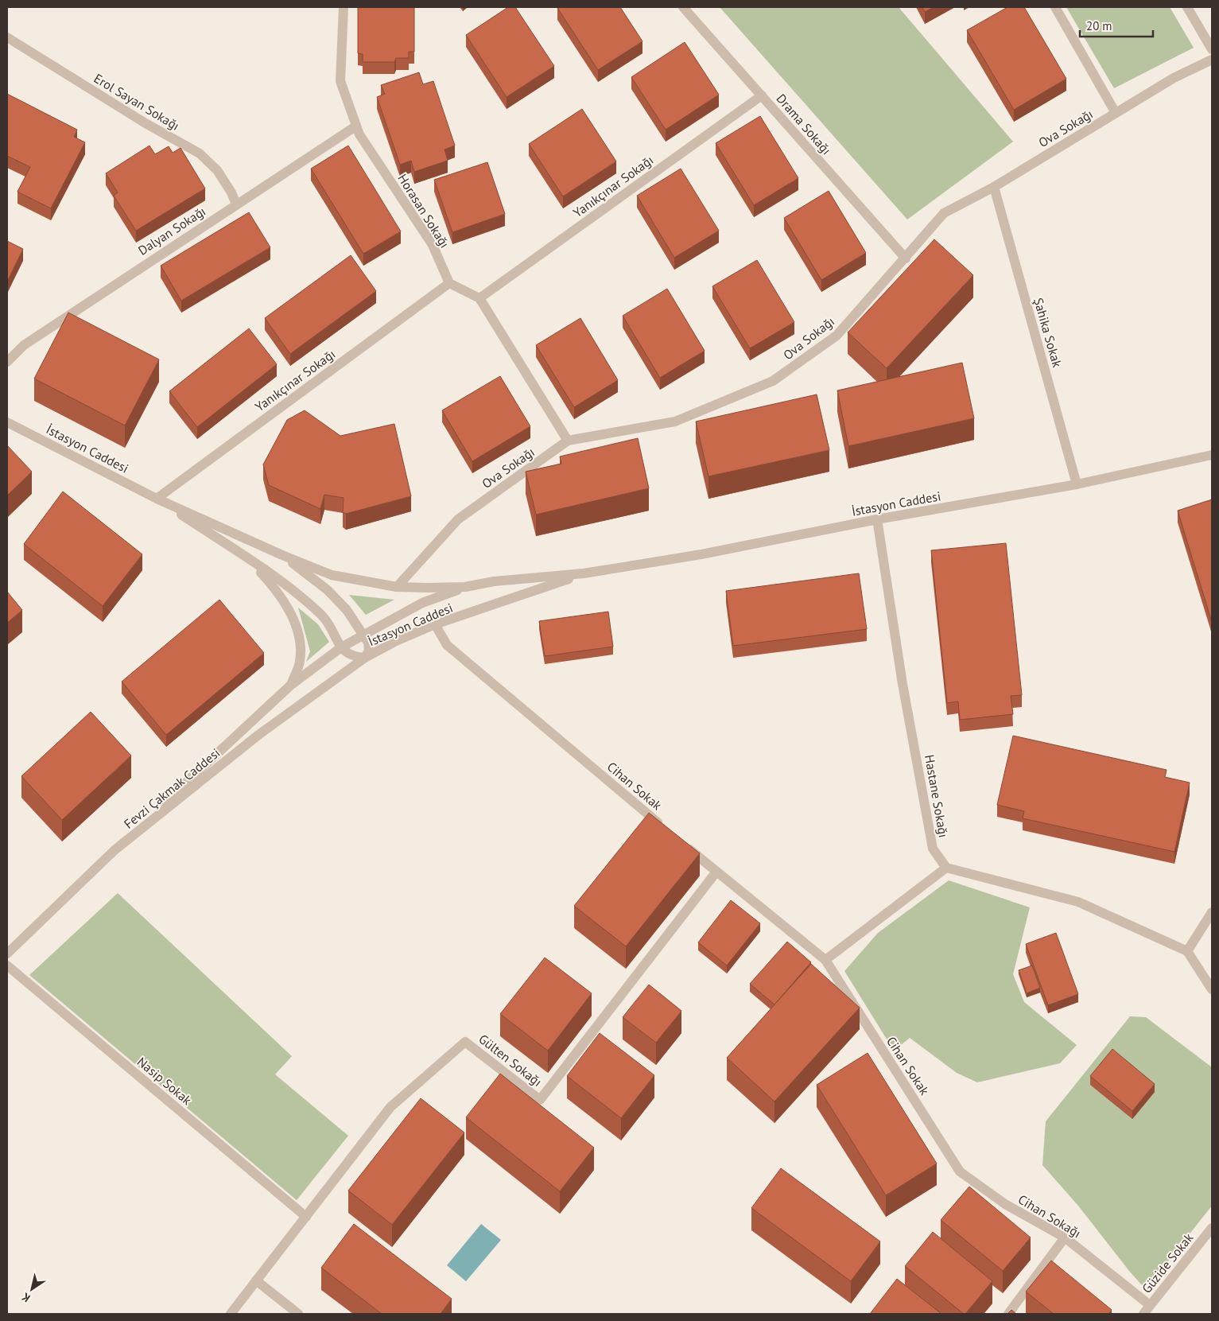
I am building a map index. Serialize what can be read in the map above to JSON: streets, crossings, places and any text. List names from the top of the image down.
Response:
{
  "streets": {
    "street": [
      "Erol Sayan Sokağı",
      "Drama Sokağı",
      "Ova Sokağı",
      "Yanıkçınar Sokağı",
      "Horasan Sokağı",
      "Dalyan Sokağı",
      "Şahika Sokak",
      "İstasyon Caddesi",
      "Cihan Sokak",
      "Fevzi Çakmak Caddesi",
      "Hastane Sokağı",
      "Gülten Sokağı",
      "Nasip Sokak",
      "Cihan Sokağı",
      "Güzide Sokak"
    ]
  },
  "crossings": [
    ["Erol Sayan Sokağı", "Dalyan Sokağı"],
    ["Drama Sokağı", "Ova Sokağı"],
    ["Drama Sokağı", "Yanıkçınar Sokağı"],
    ["Ova Sokağı", "Şahika Sokak"],
    ["Ova Sokağı", "İstasyon Caddesi"],
    ["Yanıkçınar Sokağı", "Horasan Sokağı"],
    ["Yanıkçınar Sokağı", "İstasyon Caddesi"],
    ["Horasan Sokağı", "Dalyan Sokağı"],
    ["Şahika Sokak", "İstasyon Caddesi"],
    ["İstasyon Caddesi", "Cihan Sokak"],
    ["İstasyon Caddesi", "Fevzi Çakmak Caddesi"],
    ["İstasyon Caddesi", "Hastane Sokağı"],
    ["Cihan Sokak", "Gülten Sokağı"],
    ["Cihan Sokak", "Cihan Sokağı"],
    ["Gülten Sokağı", "Nasip Sokak"],
    ["Cihan Sokağı", "Güzide Sokak"]
  ],
  "scale_bar": "20 m",
  "north": "bottom left"
}
